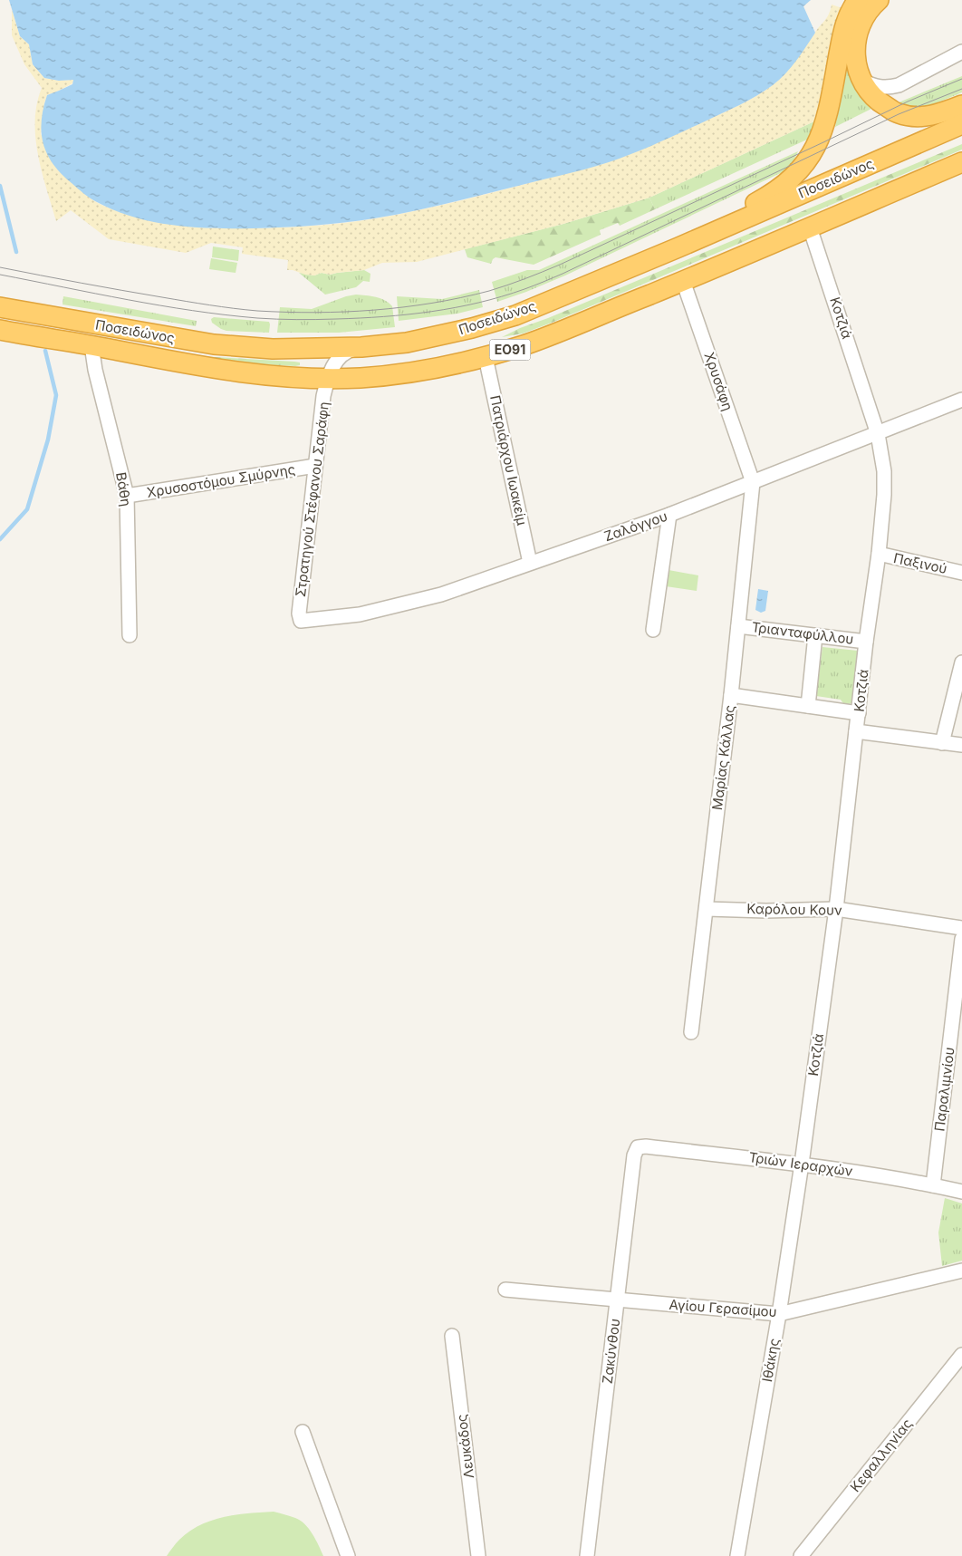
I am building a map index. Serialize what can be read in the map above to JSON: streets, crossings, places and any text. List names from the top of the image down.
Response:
{
  "streets": {
    "highway": ["Ποσειδώνος", "ΕΟ91"],
    "street": [
      "Κοτζιά",
      "Χρυσάφη",
      "Πατριάρχου Ιωακείμ",
      "Χρυσοστόμου Σμύρνης",
      "Βάθη",
      "Στρατηγού Στέφανου Σαράφη",
      "Ζαλόγγου",
      "Παξινού",
      "Τριανταφύλλου",
      "Μαρίας Κάλλας",
      "Καρόλου Κουν",
      "Παραλιμνίου",
      "Τριών Ιεραρχών",
      "Αγίου Γερασίμου",
      "Ζακύνθου",
      "Ιθάκης",
      "Λευκάδος",
      "Κεφαλληνίας"
    ]
  },
  "crossings": [
    ["Ποσειδώνος", "Κοτζιά"],
    ["Ποσειδώνος", "Χρυσάφη"],
    ["Ποσειδώνος", "Πατριάρχου Ιωακείμ"],
    ["Ποσειδώνος", "Βάθη"],
    ["Ποσειδώνος", "Στρατηγού Στέφανου Σαράφη"],
    ["Κοτζιά", "Ζαλόγγου"],
    ["Κοτζιά", "Παξινού"],
    ["Κοτζιά", "Τριανταφύλλου"],
    ["Κοτζιά", "Καρόλου Κουν"],
    ["Κοτζιά", "Τριών Ιεραρχών"],
    ["Κοτζιά", "Ιθάκης"],
    ["Χρυσάφη", "Ζαλόγγου"],
    ["Χρυσάφη", "Μαρίας Κάλλας"],
    ["Πατριάρχου Ιωακείμ", "Ζαλόγγου"],
    ["Χρυσοστόμου Σμύρνης", "Βάθη"],
    ["Χρυσοστόμου Σμύρνης", "Στρατηγού Στέφανου Σαράφη"],
    ["Στρατηγού Στέφανου Σαράφη", "Ζαλόγγου"],
    ["Ζαλόγγου", "Μαρίας Κάλλας"],
    ["Τριανταφύλλου", "Μαρίας Κάλλας"],
    ["Μαρίας Κάλλας", "Καρόλου Κουν"],
    ["Παραλιμνίου", "Τριών Ιεραρχών"],
    ["Τριών Ιεραρχών", "Ζακύνθου"],
    ["Τριών Ιεραρχών", "Ιθάκης"],
    ["Αγίου Γερασίμου", "Ζακύνθου"],
    ["Αγίου Γερασίμου", "Ιθάκης"]
  ]
}
